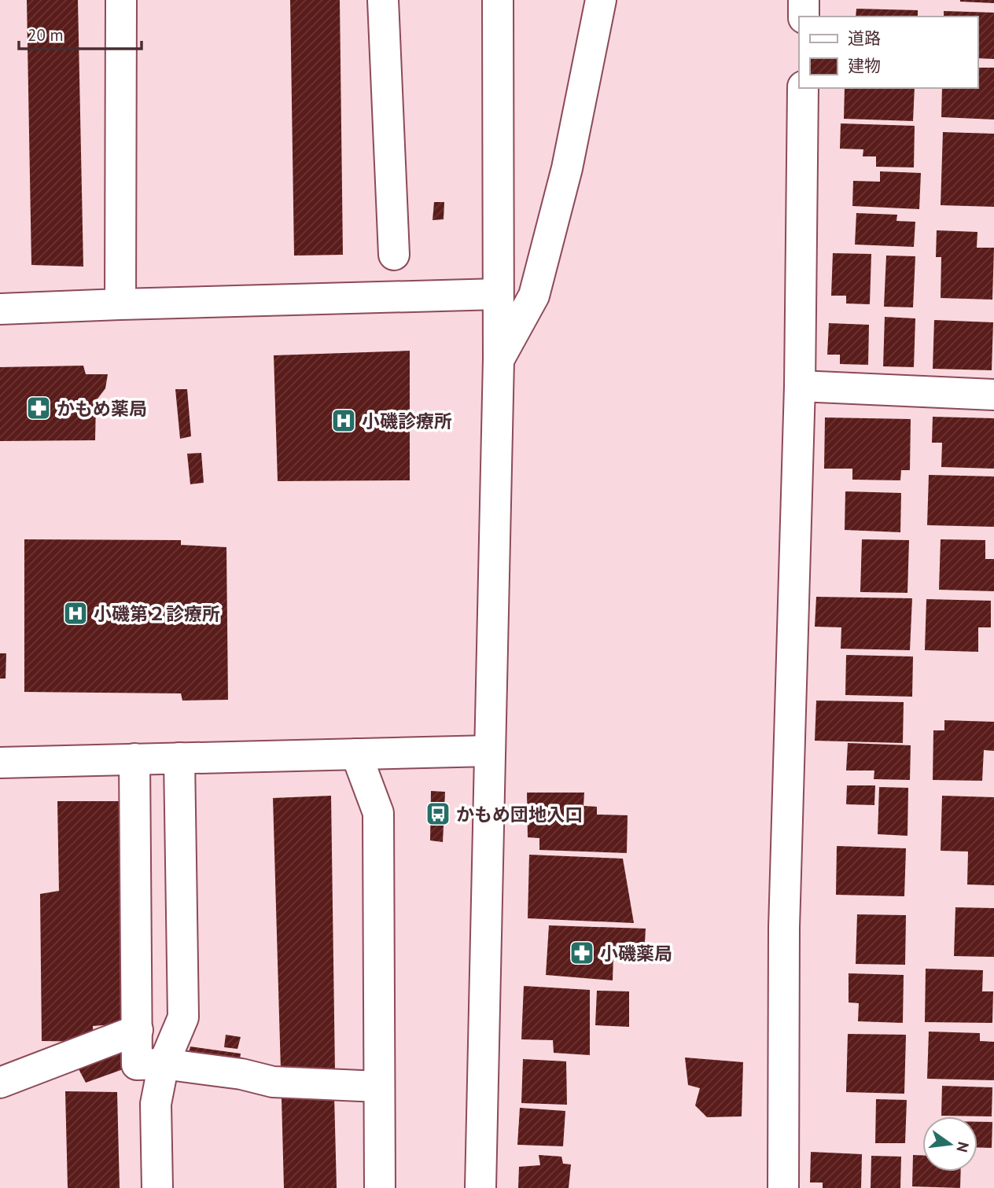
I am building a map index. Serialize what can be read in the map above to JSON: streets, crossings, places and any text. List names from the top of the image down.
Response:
{
  "places": {
    "pharmacy": ["かもめ薬局", "小磯薬局"],
    "hospital": ["小磯診療所", "小磯第２診療所"],
    "bus stop": ["かもめ団地入口"]
  },
  "legend": ["道路", "建物"],
  "scale_bar": "20 m",
  "north": "right"
}
